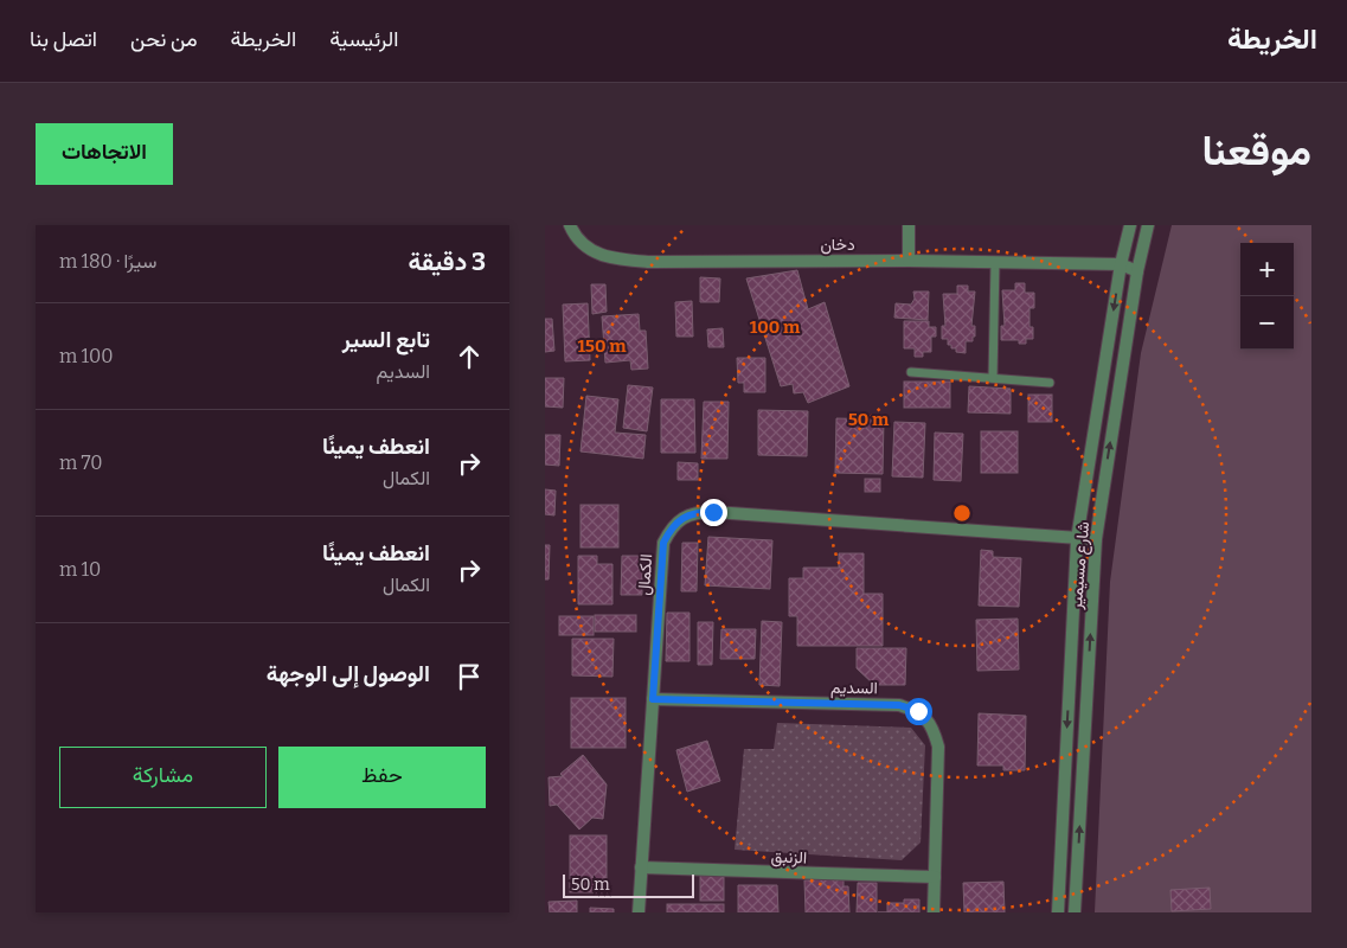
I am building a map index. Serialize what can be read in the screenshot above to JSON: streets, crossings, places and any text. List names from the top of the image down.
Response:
{
  "streets": {
    "street": [
      "دخان",
      "شارع مسيمير",
      "الكمال",
      "السديم",
      "الزنبق"
    ]
  },
  "crossings": [
    ["دخان", "شارع مسيمير"],
    ["شارع مسيمير", "الكمال"],
    ["الكمال", "السديم"],
    ["الكمال", "الزنبق"],
    ["السديم", "الزنبق"]
  ],
  "scale_bar": "50 m",
  "page": {
    "header": "الخريطة",
    "nav": [
      "الرئيسية",
      "الخريطة",
      "من نحن",
      "اتصل بنا"
    ],
    "title": "موقعنا",
    "buttons": [
      "الاتجاهات",
      ["حفظ", "مشاركة"]
    ],
    "heading": ["3 دقيقة", "سيرًا · 180 m"],
    "map_buttons": ["+", "−"],
    "list": [
      ["تابع السير", "السديم", "100 m"],
      ["انعطف يمينًا", "الكمال", "70 m"],
      ["انعطف يمينًا", "الكمال", "10 m"],
      "الوصول إلى الوجهة"
    ],
    "scale": "50 m"
  },
  "rings": ["100 m", "150 m", "50 m"]
}
